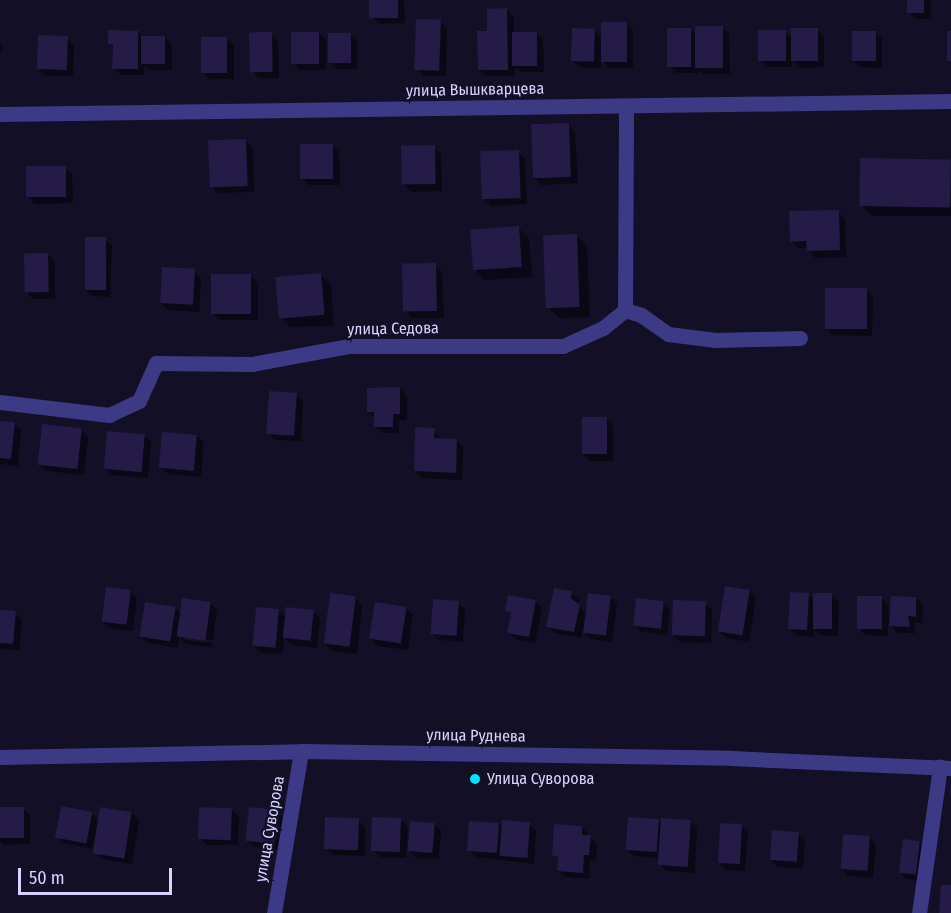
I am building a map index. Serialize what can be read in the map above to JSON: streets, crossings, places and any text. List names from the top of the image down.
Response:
{
  "streets": {
    "street": [
      "улица Вышкварцева",
      "улица Седова",
      "улица Руднева",
      "улица Суворова"
    ]
  },
  "crossings": [
    ["улица Руднева", "улица Суворова"]
  ],
  "places": ["Улица Суворова"],
  "scale_bar": "50 m"
}
